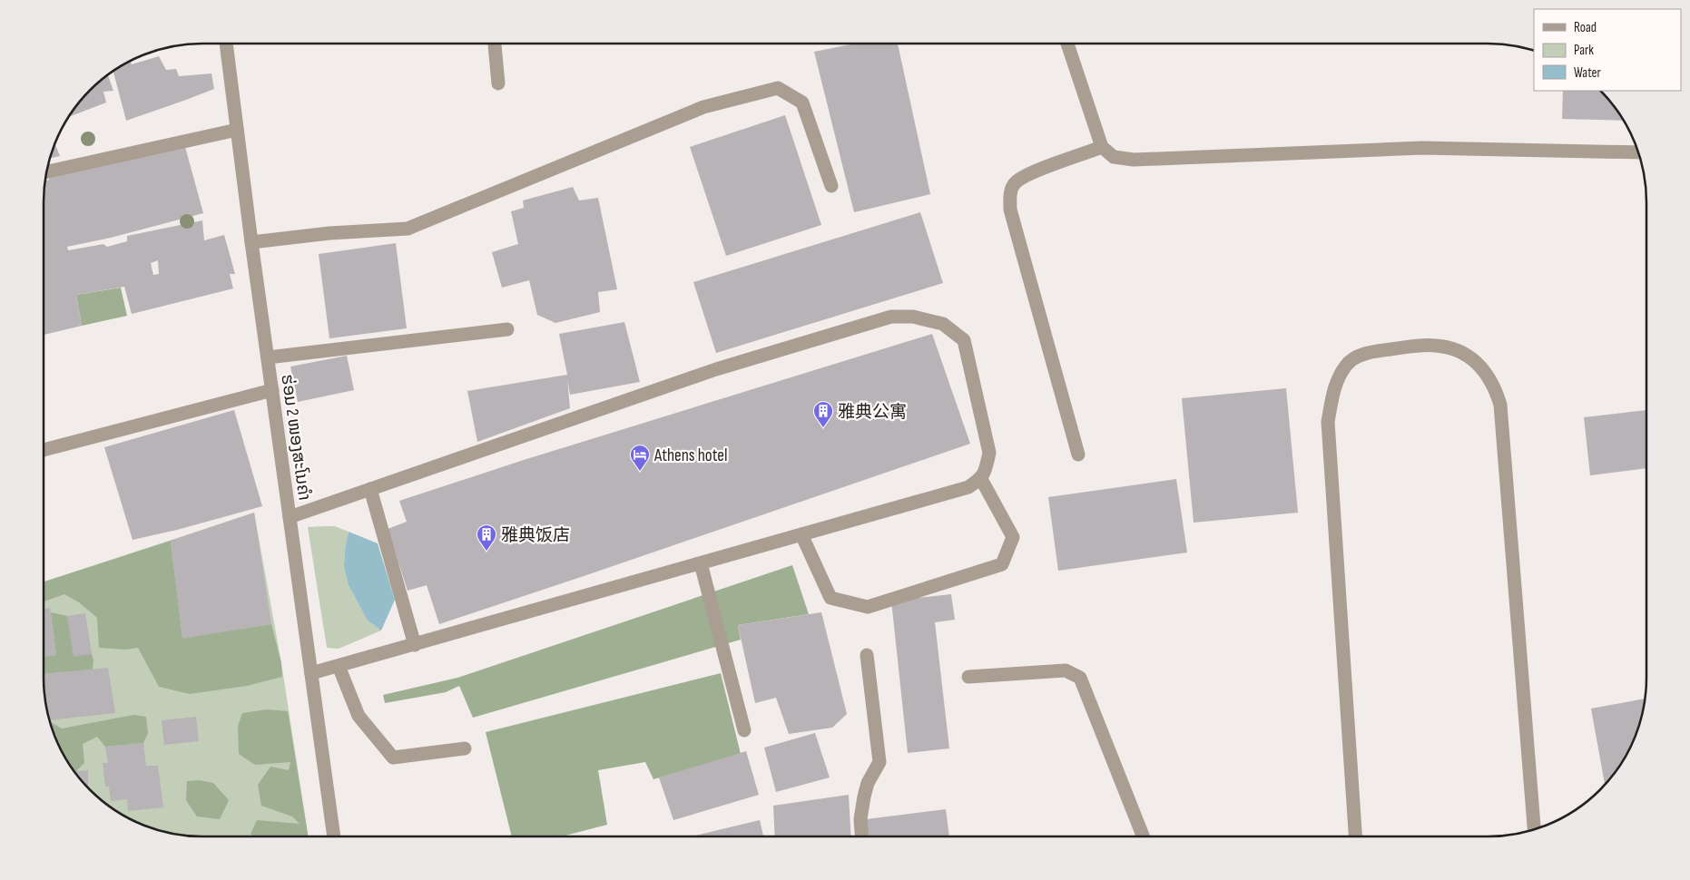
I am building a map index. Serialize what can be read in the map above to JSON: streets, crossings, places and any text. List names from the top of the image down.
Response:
{
  "streets": {
    "street": ["ຮ່ອມ 2 ໜອງສະໂນຄໍາ"]
  },
  "places": {
    "building": ["雅典公寓", "雅典饭店"],
    "hotel": ["Athens hotel"]
  },
  "legend": ["Road", "Park", "Water"]
}
